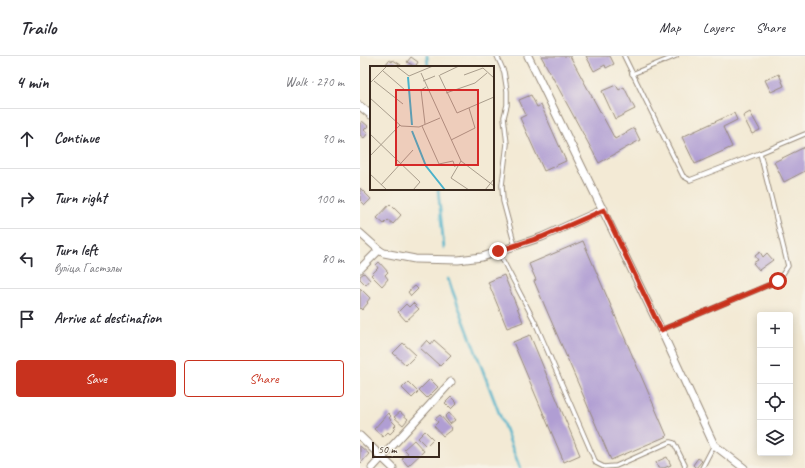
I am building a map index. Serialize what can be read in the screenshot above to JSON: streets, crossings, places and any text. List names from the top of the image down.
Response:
{
  "scale_bar": "50 m",
  "page": {
    "header": "Trailo",
    "nav": ["Map", "Layers", "Share"],
    "heading": ["4 min", "Walk · 270 m"],
    "list": [
      ["Continue", "90 m"],
      ["Turn right", "100 m"],
      ["Turn left", "вуліца Гастэлы", "80 m"],
      "Arrive at destination"
    ],
    "map_buttons": ["+", "−"],
    "buttons": ["Save", "Share"],
    "scale": "50 m"
  }
}
